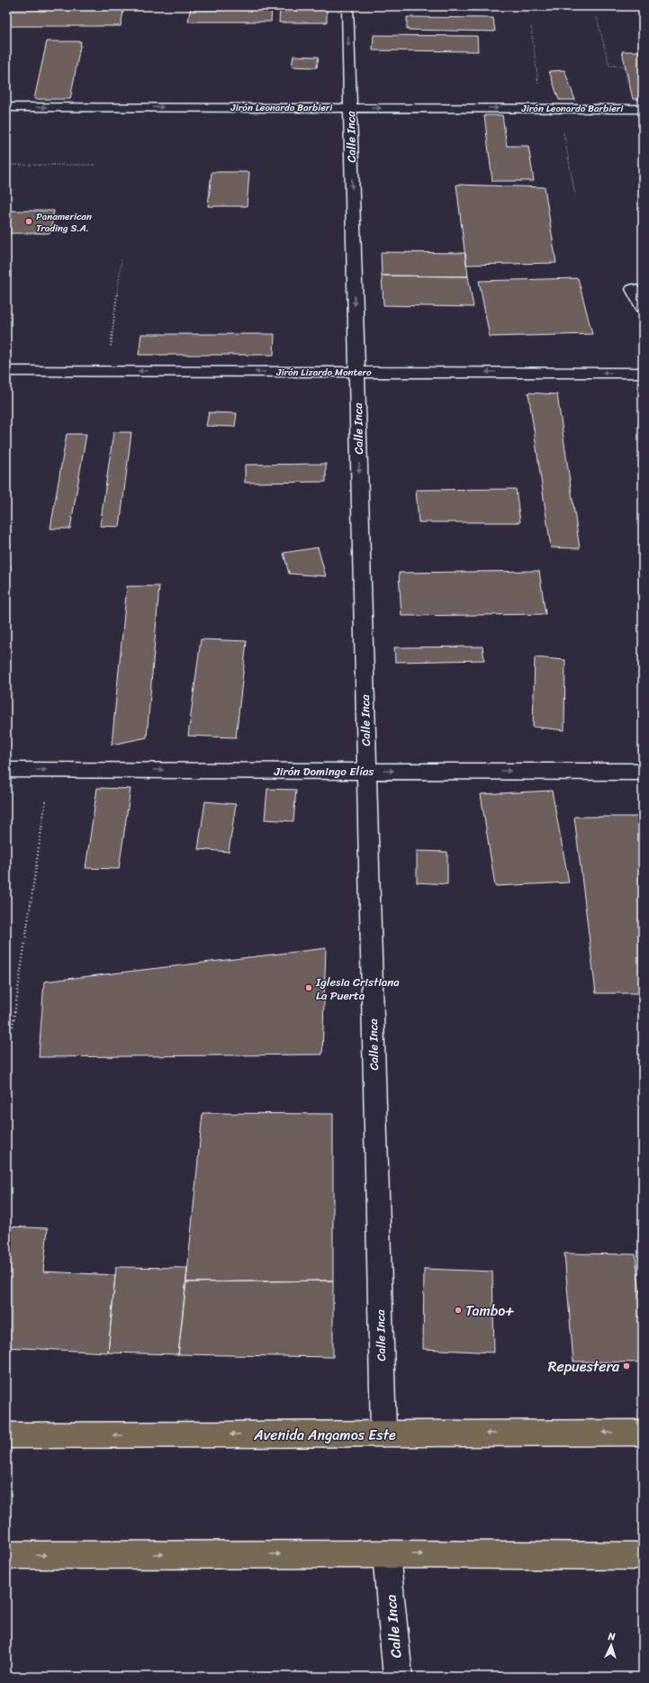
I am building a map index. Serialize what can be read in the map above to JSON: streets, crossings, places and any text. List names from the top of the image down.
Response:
{
  "streets": {
    "main road": ["Avenida Angamos Este"],
    "street": [
      "Jirón Leonardo Barbieri",
      "Calle Inca",
      "Jirón Lizardo Montero",
      "Jirón Domingo Elías"
    ]
  },
  "crossings": [
    ["Jirón Leonardo Barbieri", "Calle Inca"],
    ["Calle Inca", "Jirón Lizardo Montero"],
    ["Calle Inca", "Jirón Domingo Elías"],
    ["Calle Inca", "Avenida Angamos Este"]
  ],
  "one_way": [
    "Jirón Leonardo Barbieri",
    "Calle Inca",
    "Jirón Lizardo Montero",
    "Jirón Domingo Elías"
  ],
  "places": [
    "Panamerican Trading S.A.",
    "Iglesia Cristiana La Puerta",
    "Tambo+",
    "Repuestera"
  ],
  "north": "top"
}
